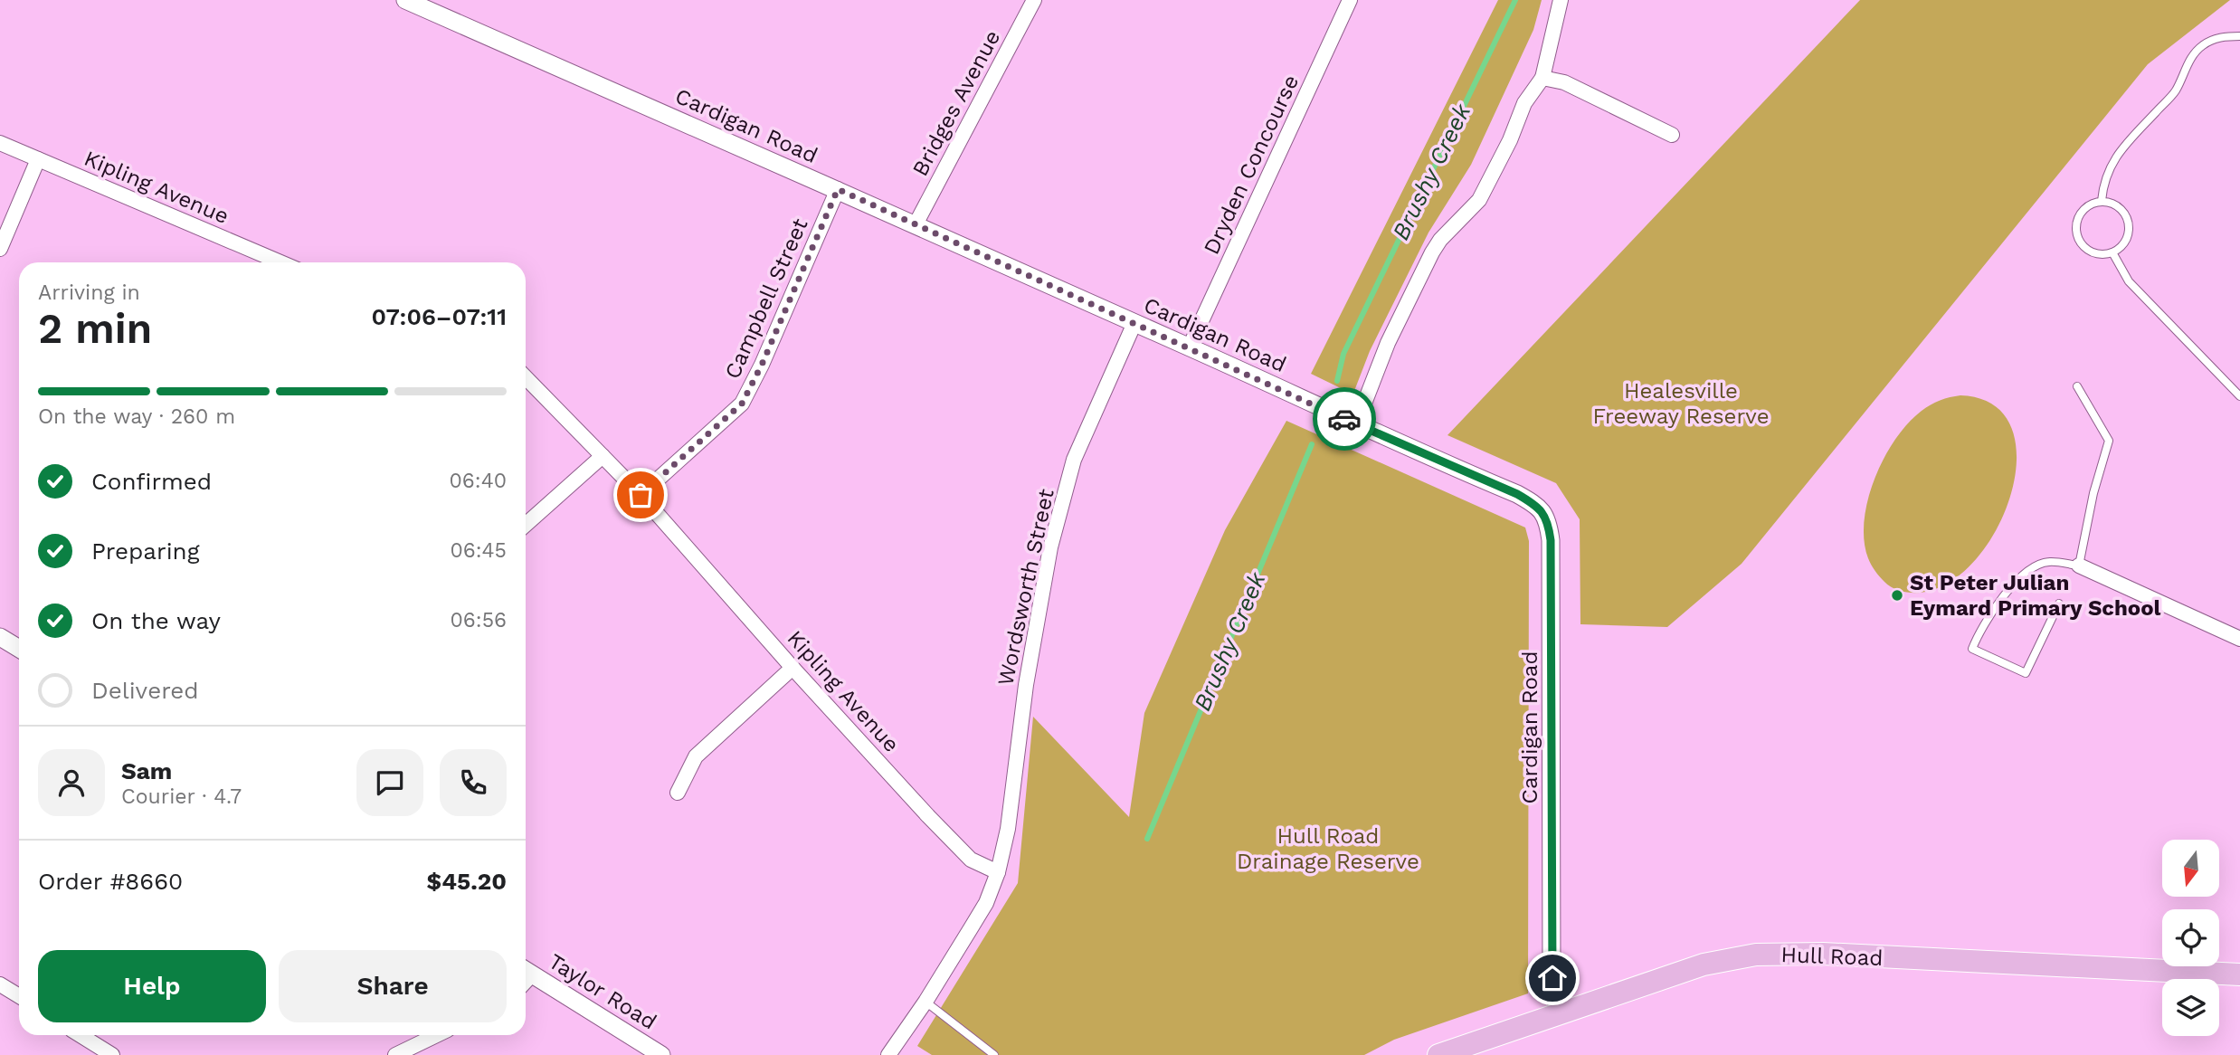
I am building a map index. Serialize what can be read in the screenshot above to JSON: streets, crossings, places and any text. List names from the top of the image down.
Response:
{
  "streets": {
    "main road": ["Hull Road"],
    "street": [
      "Bridges Avenue",
      "Cardigan Road",
      "Dryden Concourse",
      "Kipling Avenue",
      "Campbell Street",
      "Wordsworth Street",
      "Taylor Road"
    ]
  },
  "crossings": [
    ["Bridges Avenue", "Cardigan Road"],
    ["Cardigan Road", "Dryden Concourse"],
    ["Cardigan Road", "Campbell Street"],
    ["Cardigan Road", "Wordsworth Street"],
    ["Cardigan Road", "Hull Road"],
    ["Kipling Avenue", "Campbell Street"],
    ["Kipling Avenue", "Wordsworth Street"]
  ],
  "water": ["Brushy Creek"],
  "parks": ["Healesville Freeway Reserve", "Hull Road Drainage Reserve"],
  "places": ["St Peter Julian Eymard Primary School"],
  "north": "bottom",
  "page": {
    "heading": ["2 min", "Arriving in", "07:06–07:11"],
    "panel": [
      "Sam",
      "Courier · 4.7",
      "Order #8660",
      "$45.20"
    ],
    "bar": "On the way · 260 m",
    "list": [
      ["Confirmed", "06:40"],
      ["Preparing", "06:45"],
      ["On the way", "06:56"],
      "Delivered"
    ],
    "buttons": ["Help", "Share"]
  }
}
